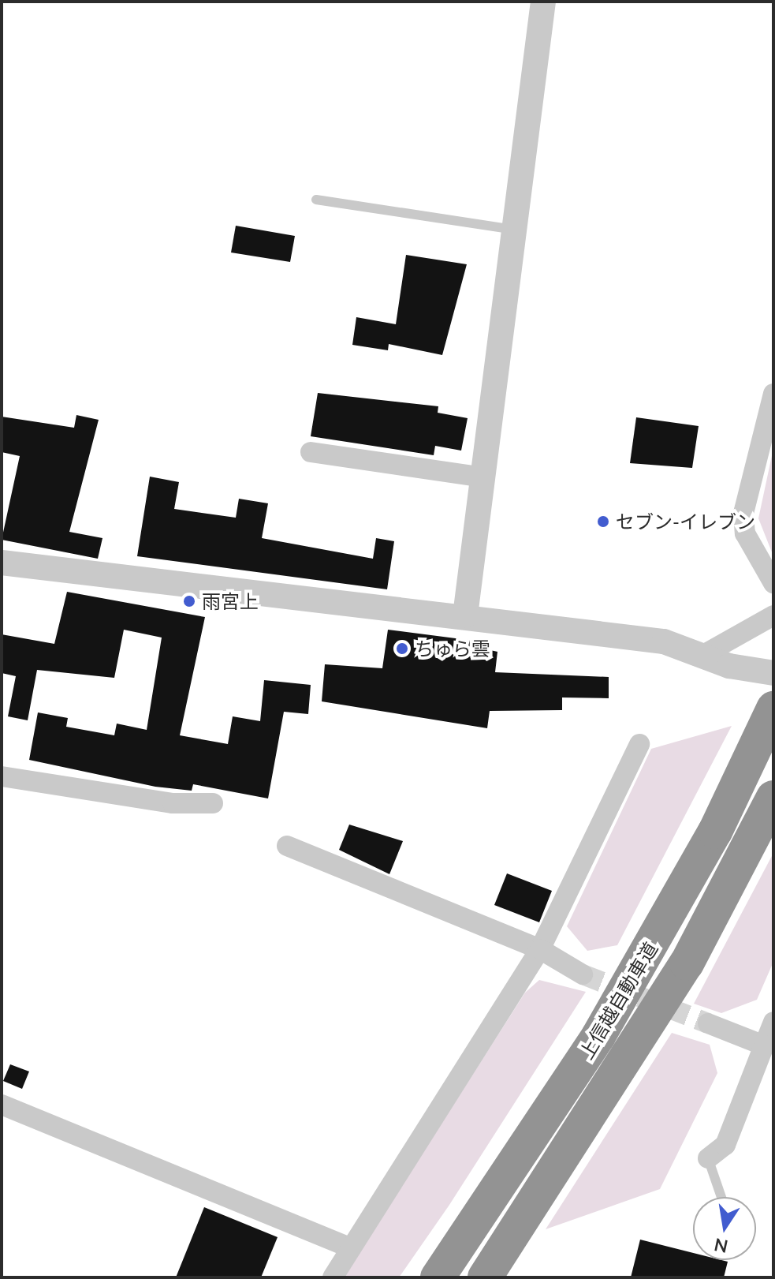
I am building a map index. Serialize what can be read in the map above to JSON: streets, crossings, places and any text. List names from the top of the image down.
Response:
{
  "streets": {
    "highway": ["上信越自動車道"]
  },
  "places": ["セブン-イレブン", "雨宮上", "ちゅら雲"],
  "north": "bottom"
}
